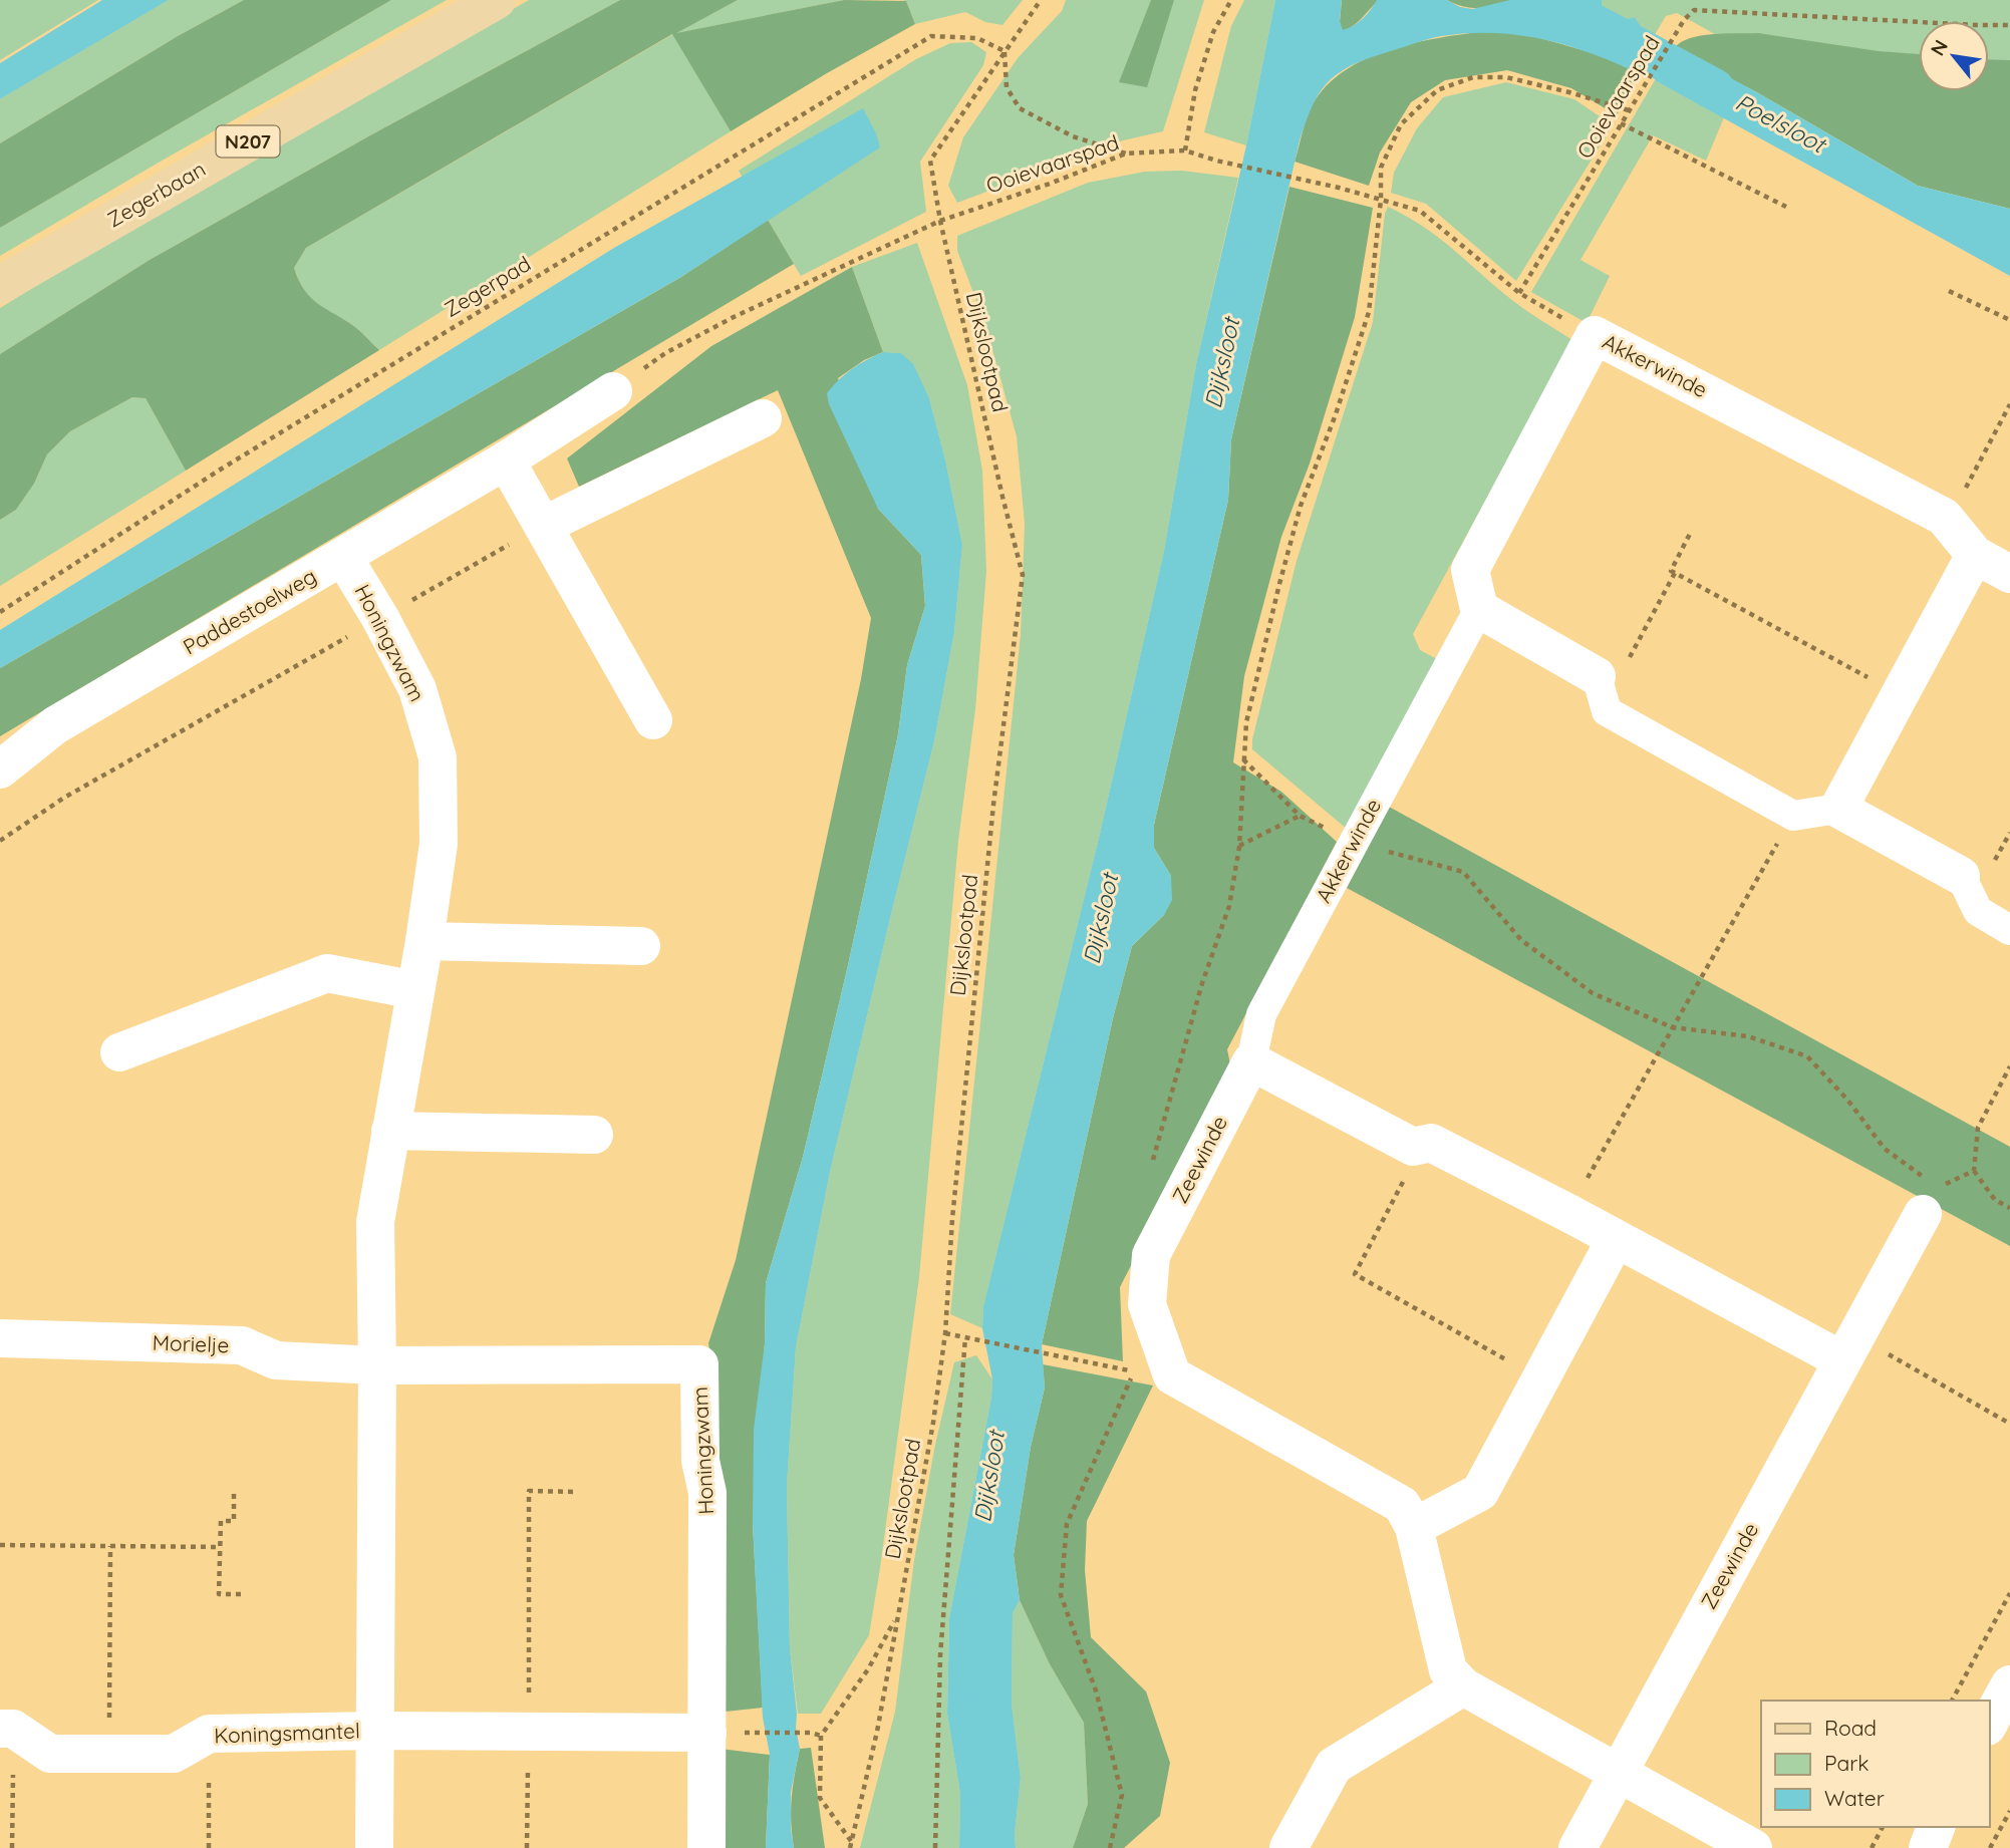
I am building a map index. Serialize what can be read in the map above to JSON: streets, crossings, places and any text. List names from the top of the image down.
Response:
{
  "streets": {
    "main road": ["N207", "Zegerbaan"],
    "street": [
      "Akkerwinde",
      "Paddestoelweg",
      "Honingzwam",
      "Zeewinde",
      "Morielje",
      "Koningsmantel"
    ],
    "path": ["Ooievaarspad", "Zegerpad", "Dijkslootpad"]
  },
  "crossings": [
    ["Ooievaarspad", "Dijkslootpad"],
    ["Ooievaarspad", "Akkerwinde"],
    ["Ooievaarspad", "Paddestoelweg"],
    ["Zegerpad", "Dijkslootpad"],
    ["Akkerwinde", "Zeewinde"],
    ["Paddestoelweg", "Honingzwam"],
    ["Honingzwam", "Morielje"],
    ["Honingzwam", "Koningsmantel"]
  ],
  "water": ["Poelsloot", "Dijksloot"],
  "legend": ["Road", "Park", "Water"],
  "north": "top left"
}
